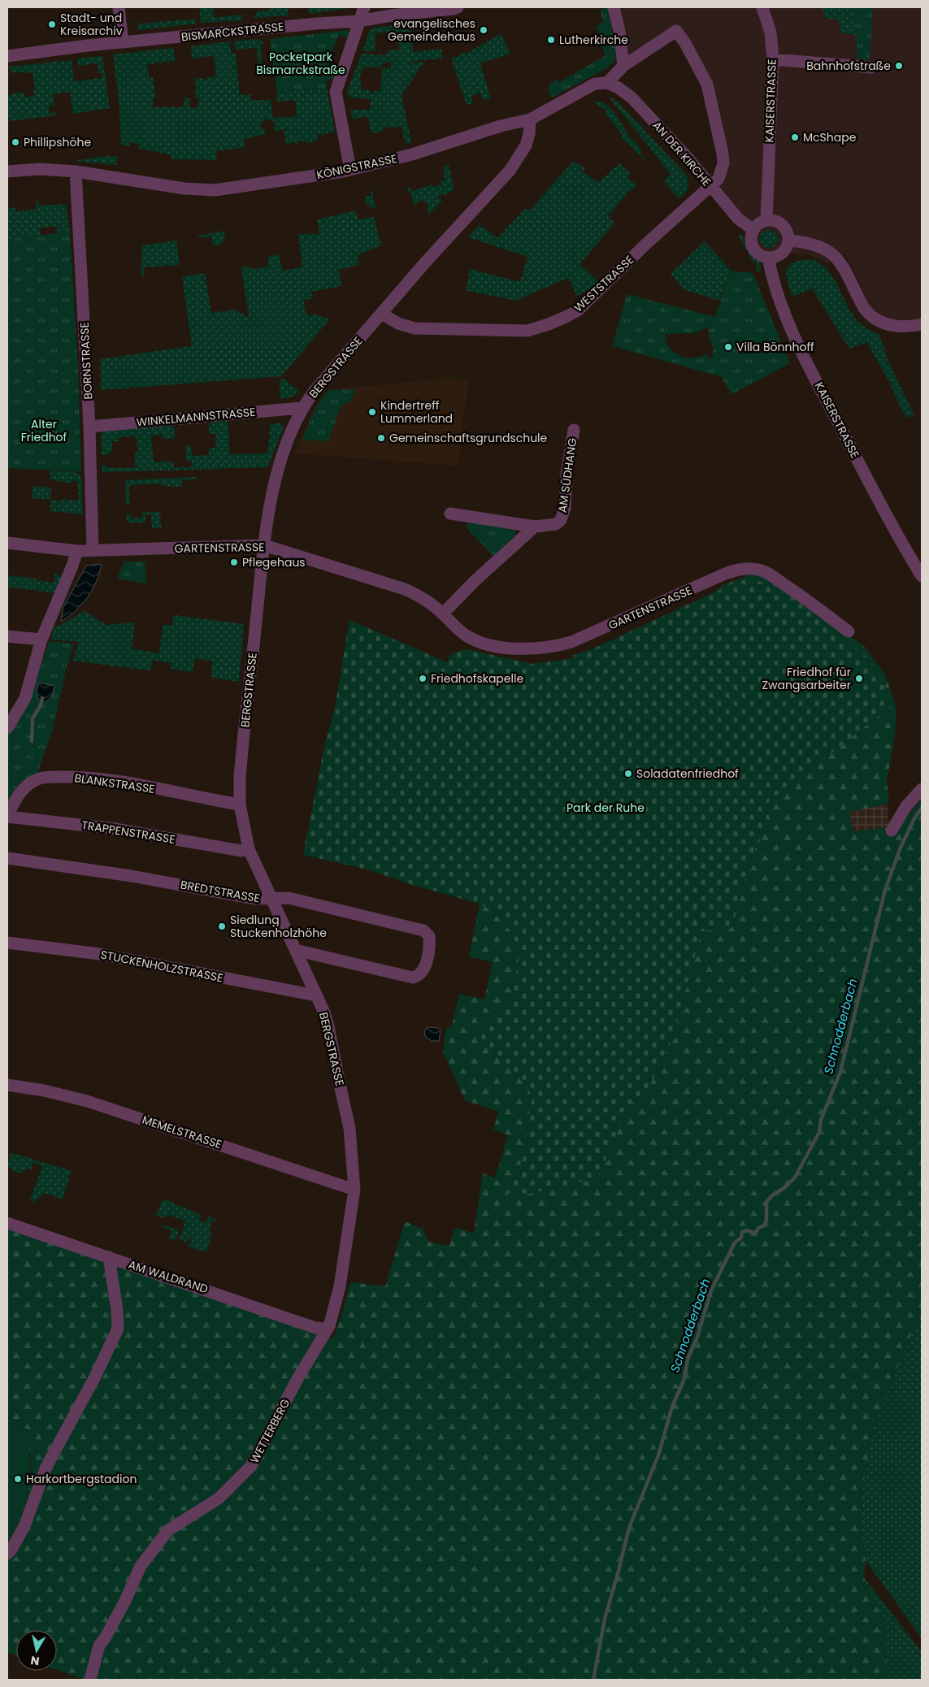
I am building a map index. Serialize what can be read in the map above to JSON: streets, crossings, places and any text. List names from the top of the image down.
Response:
{
  "streets": {
    "street": [
      "BISMARCKSTRASSE",
      "KAISERSTRASSE",
      "AN DER KIRCHE",
      "KÖNIGSTRASSE",
      "WESTSTRASSE",
      "BORNSTRASSE",
      "BERGSTRASSE",
      "WINKELMANNSTRASSE",
      "AM SÜDHANG",
      "GARTENSTRASSE",
      "BLANKSTRASSE",
      "TRAPPENSTRASSE",
      "BREDTSTRASSE",
      "STUCKENHOLZSTRASSE",
      "MEMELSTRASSE",
      "AM WALDRAND",
      "WETTERBERG"
    ]
  },
  "crossings": [
    ["KAISERSTRASSE", "AN DER KIRCHE"],
    ["AN DER KIRCHE", "KÖNIGSTRASSE"],
    ["AN DER KIRCHE", "WESTSTRASSE"],
    ["KÖNIGSTRASSE", "BORNSTRASSE"],
    ["KÖNIGSTRASSE", "BERGSTRASSE"],
    ["WESTSTRASSE", "BERGSTRASSE"],
    ["BORNSTRASSE", "WINKELMANNSTRASSE"],
    ["BORNSTRASSE", "GARTENSTRASSE"],
    ["BERGSTRASSE", "WINKELMANNSTRASSE"],
    ["BERGSTRASSE", "GARTENSTRASSE"],
    ["BERGSTRASSE", "BLANKSTRASSE"],
    ["BERGSTRASSE", "TRAPPENSTRASSE"],
    ["BERGSTRASSE", "BREDTSTRASSE"],
    ["BERGSTRASSE", "STUCKENHOLZSTRASSE"],
    ["BERGSTRASSE", "MEMELSTRASSE"],
    ["BERGSTRASSE", "AM WALDRAND"],
    ["BERGSTRASSE", "WETTERBERG"],
    ["BLANKSTRASSE", "TRAPPENSTRASSE"],
    ["AM WALDRAND", "WETTERBERG"]
  ],
  "water": ["Schnodderbach"],
  "parks": ["Pocketpark Bismarckstraße", "Alter Friedhof", "Park der Ruhe"],
  "places": [
    "Stadt- und Kreisarchiv",
    "evangelisches Gemeindehaus",
    "Lutherkirche",
    "Bahnhofstraße",
    "McShape",
    "Phillipshöhe",
    "Villa Bönnhoff",
    "Kindertreff Lummerland",
    "Gemeinschaftsgrundschule",
    "Pflegehaus",
    "Friedhofskapelle",
    "Friedhof für Zwangsarbeiter",
    "Soladatenfriedhof",
    "Siedlung Stuckenholzhöhe",
    "Harkortbergstadion"
  ],
  "north": "bottom"
}
